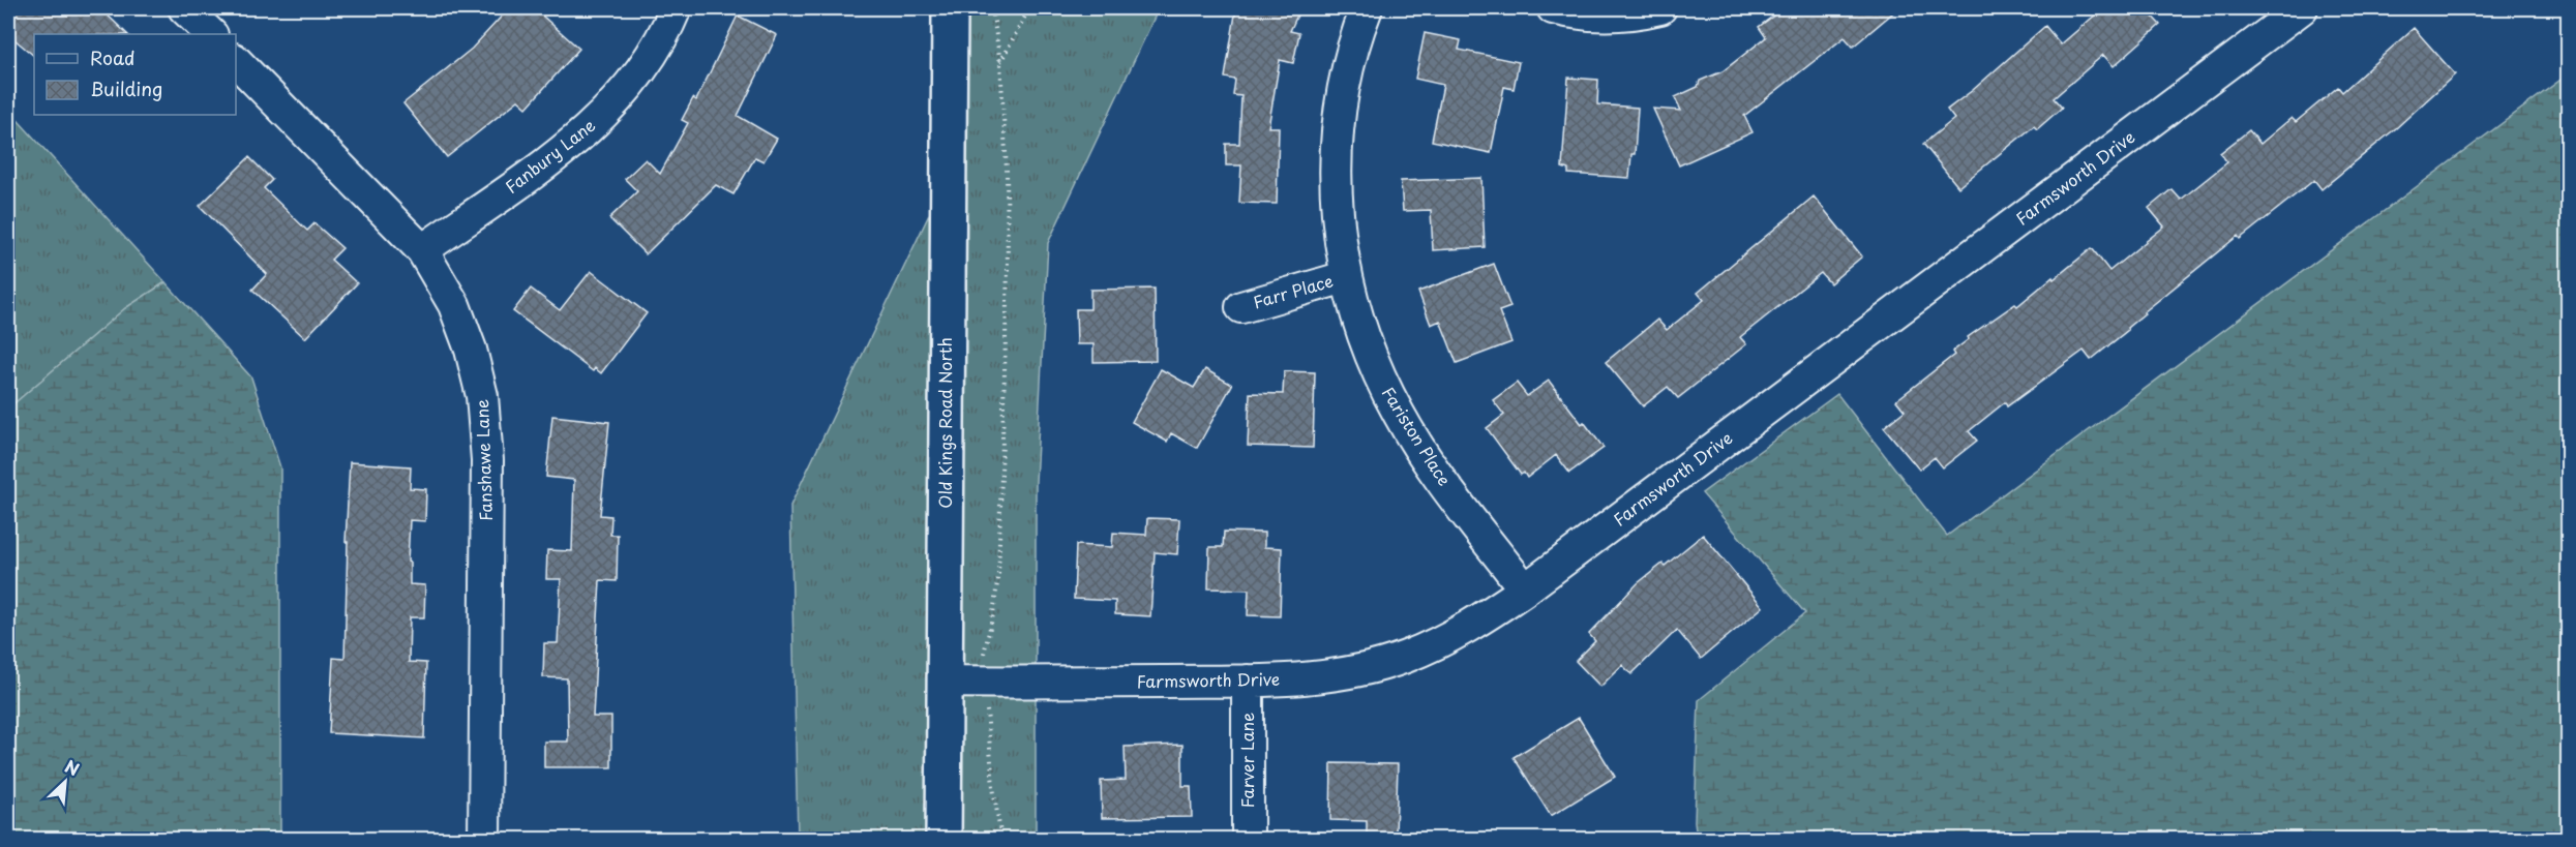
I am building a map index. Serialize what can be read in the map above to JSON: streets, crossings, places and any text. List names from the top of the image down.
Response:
{
  "streets": {
    "street": [
      "Fanbury Lane",
      "Farmsworth Drive",
      "Farr Place",
      "Old Kings Road North",
      "Fariston Place",
      "Fanshawe Lane",
      "Farver Lane"
    ]
  },
  "crossings": [
    ["Fanbury Lane", "Fanshawe Lane"],
    ["Farmsworth Drive", "Old Kings Road North"],
    ["Farmsworth Drive", "Fariston Place"],
    ["Farmsworth Drive", "Farver Lane"],
    ["Farr Place", "Fariston Place"]
  ],
  "legend": ["Road", "Building"],
  "north": "top right"
}
